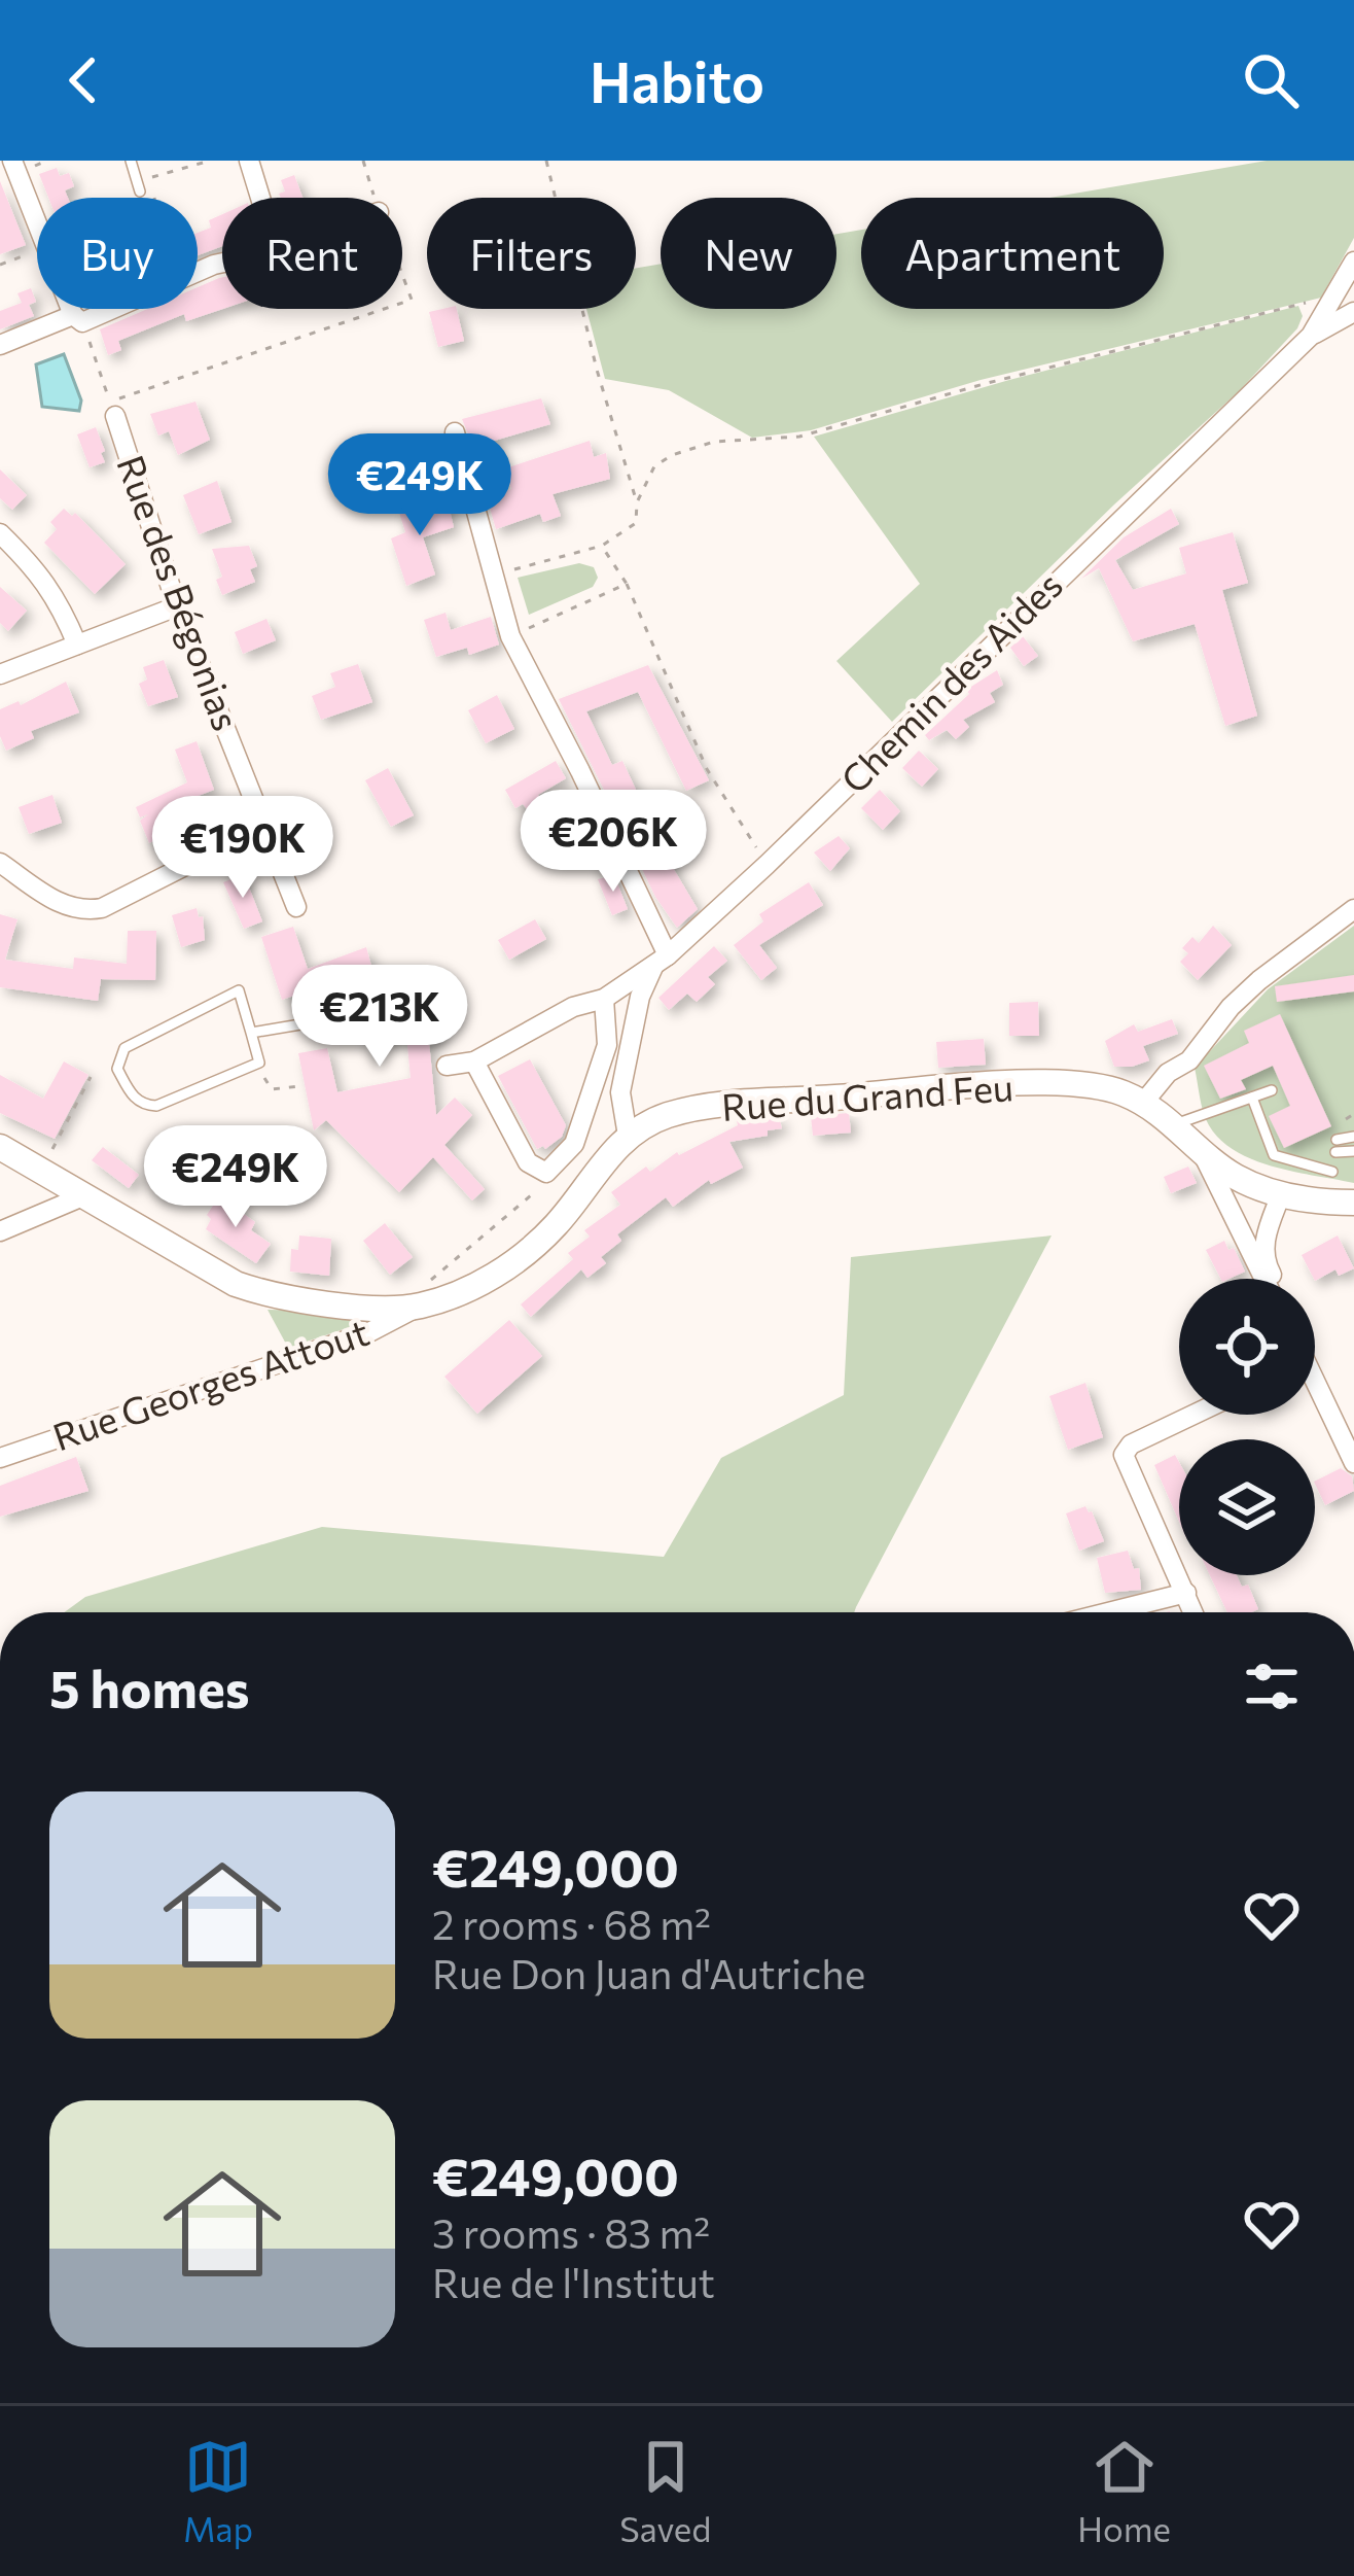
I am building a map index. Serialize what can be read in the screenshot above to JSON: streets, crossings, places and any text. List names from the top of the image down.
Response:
{
  "streets": {
    "street": [
      "Rue des Bégonias",
      "Chemin des Aides",
      "Rue du Grand Feu",
      "Rue Georges Attout"
    ]
  },
  "crossings": [
    ["Rue du Grand Feu", "Rue Georges Attout"]
  ],
  "page": {
    "header": "Habito",
    "chip": [
      "Buy",
      "Rent",
      "Filters",
      "New",
      "Apartment"
    ],
    "price": [
      "€249K",
      "€206K",
      "€190K",
      "€213K",
      "€249K"
    ],
    "heading": "5 homes",
    "list": [
      {
        "name": "€249,000",
        "note": "2 rooms · 68 m² · Rue Don Juan d'Autriche"
      },
      {
        "name": "€249,000",
        "note": "3 rooms · 83 m² · Rue de l'Institut"
      }
    ],
    "tabs": ["Map", "Saved", "Home"]
  }
}
